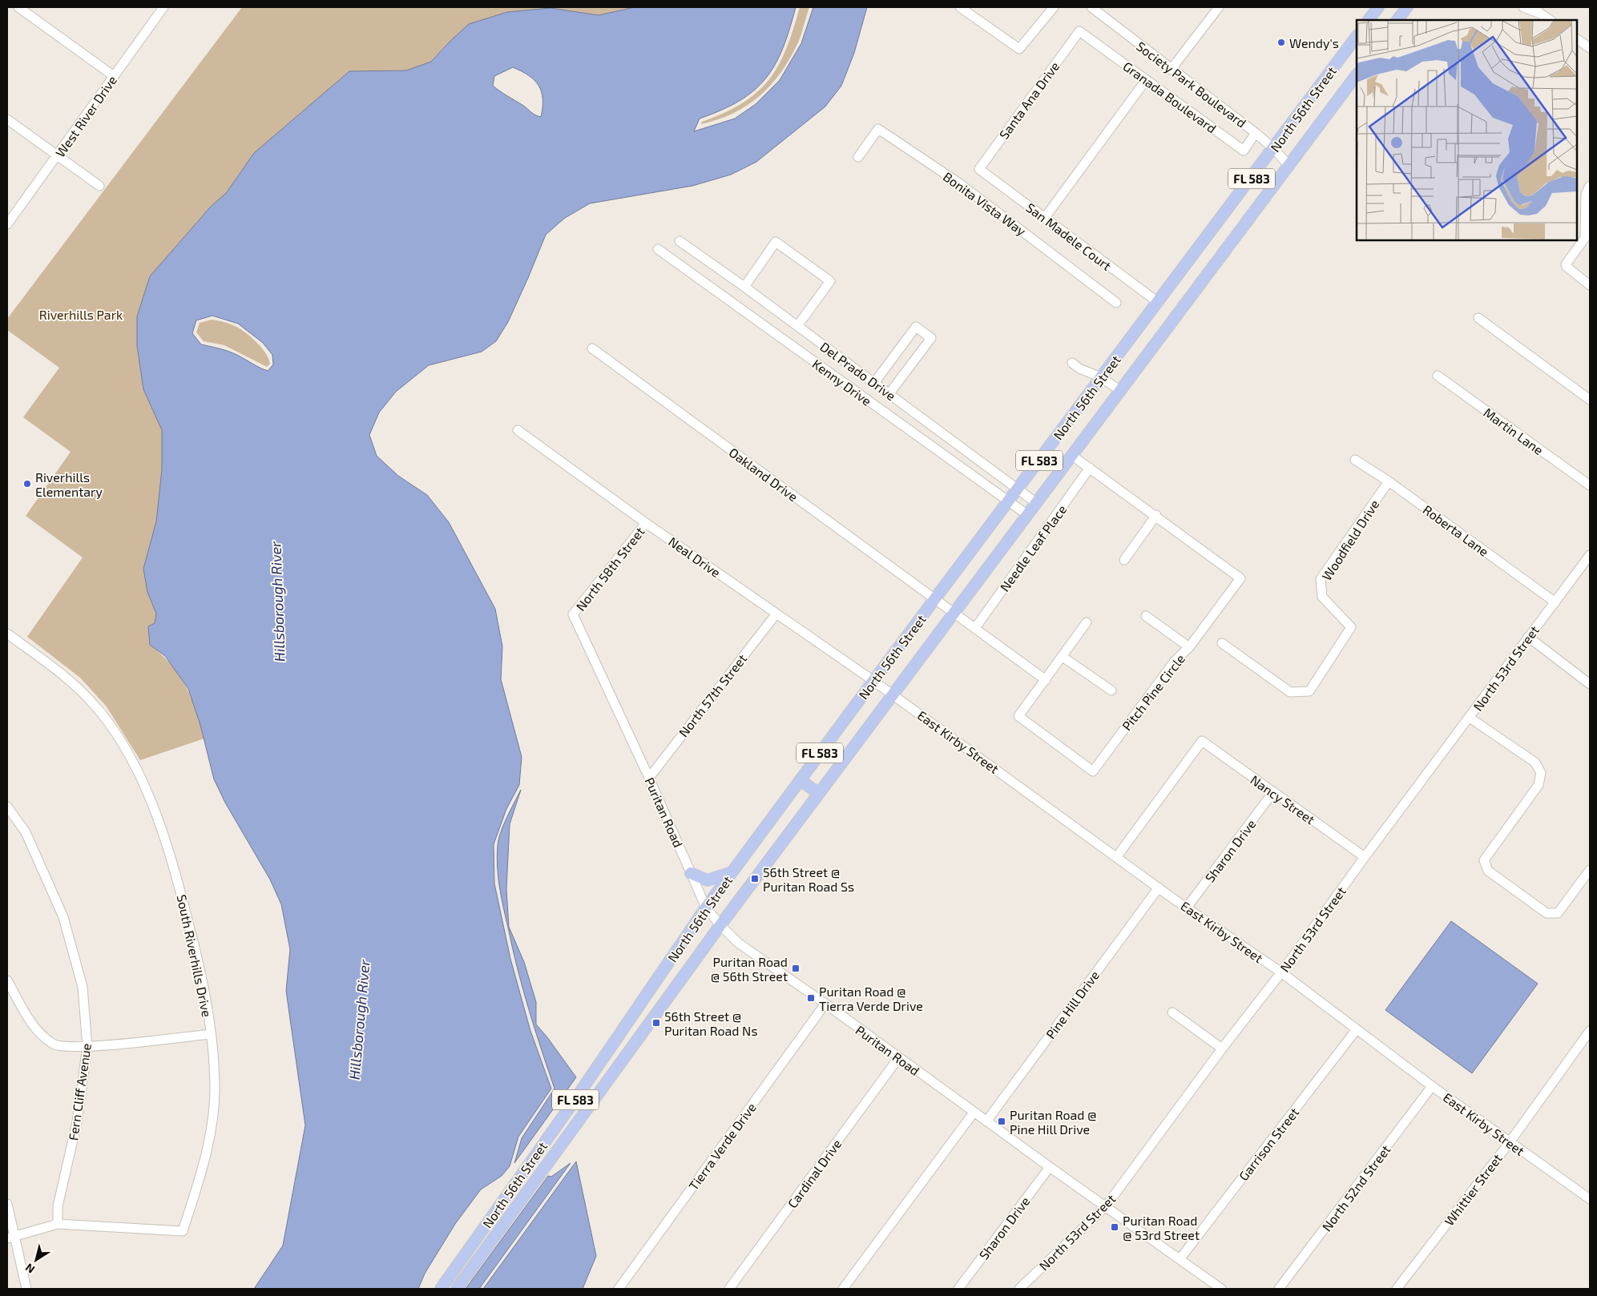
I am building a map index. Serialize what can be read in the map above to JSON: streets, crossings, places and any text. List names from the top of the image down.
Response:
{
  "streets": {
    "main road": ["North 56th Street", "FL 583"],
    "street": [
      "Society Park Boulevard",
      "Granada Boulevard",
      "Santa Ana Drive",
      "West River Drive",
      "Bonita Vista Way",
      "San Madele Court",
      "Del Prado Drive",
      "Kenny Drive",
      "Martin Lane",
      "Oakland Drive",
      "Roberta Lane",
      "Woodfield Drive",
      "Needle Leaf Place",
      "Neal Drive",
      "North 58th Street",
      "North 53rd Street",
      "Pitch Pine Circle",
      "North 57th Street",
      "East Kirby Street",
      "Nancy Street",
      "Puritan Road",
      "Sharon Drive",
      "South Riverhills Drive",
      "Pine Hill Drive",
      "Fern Cliff Avenue",
      "Garrison Street",
      "Tierra Verde Drive",
      "Cardinal Drive",
      "North 52nd Street",
      "Whittier Street"
    ]
  },
  "crossings": [
    ["Society Park Boulevard", "Granada Boulevard"],
    ["Society Park Boulevard", "North 56th Street"],
    ["Granada Boulevard", "Santa Ana Drive"],
    ["Santa Ana Drive", "San Madele Court"],
    ["North 56th Street", "San Madele Court"],
    ["North 56th Street", "Del Prado Drive"],
    ["North 56th Street", "Kenny Drive"],
    ["North 56th Street", "Oakland Drive"],
    ["North 56th Street", "Neal Drive"],
    ["North 56th Street", "Pitch Pine Circle"],
    ["North 56th Street", "East Kirby Street"],
    ["North 56th Street", "Puritan Road"],
    ["Roberta Lane", "Woodfield Drive"],
    ["Roberta Lane", "North 53rd Street"],
    ["Needle Leaf Place", "Pitch Pine Circle"],
    ["Neal Drive", "North 58th Street"],
    ["Neal Drive", "North 57th Street"],
    ["Neal Drive", "East Kirby Street"],
    ["North 58th Street", "Puritan Road"],
    ["North 53rd Street", "East Kirby Street"],
    ["North 53rd Street", "Nancy Street"],
    ["North 53rd Street", "Puritan Road"],
    ["North 57th Street", "Puritan Road"],
    ["East Kirby Street", "Nancy Street"],
    ["East Kirby Street", "Sharon Drive"],
    ["East Kirby Street", "Pine Hill Drive"],
    ["East Kirby Street", "Garrison Street"],
    ["East Kirby Street", "North 52nd Street"],
    ["East Kirby Street", "Whittier Street"],
    ["Nancy Street", "Sharon Drive"],
    ["Puritan Road", "Sharon Drive"],
    ["Puritan Road", "Pine Hill Drive"],
    ["Puritan Road", "Garrison Street"],
    ["Puritan Road", "Tierra Verde Drive"],
    ["Puritan Road", "Cardinal Drive"],
    ["South Riverhills Drive", "Fern Cliff Avenue"]
  ],
  "water": ["Hillsborough River"],
  "parks": ["Riverhills Park"],
  "places": {
    "other": ["Wendy's", "Riverhills Elementary"],
    "transit": [
      "56th Street @ Puritan Road Ss",
      "Puritan Road @ 56th Street",
      "Puritan Road @ Tierra Verde Drive",
      "56th Street @ Puritan Road Ns",
      "Puritan Road @ Pine Hill Drive",
      "Puritan Road @ 53rd Street"
    ]
  },
  "north": "bottom left"
}
